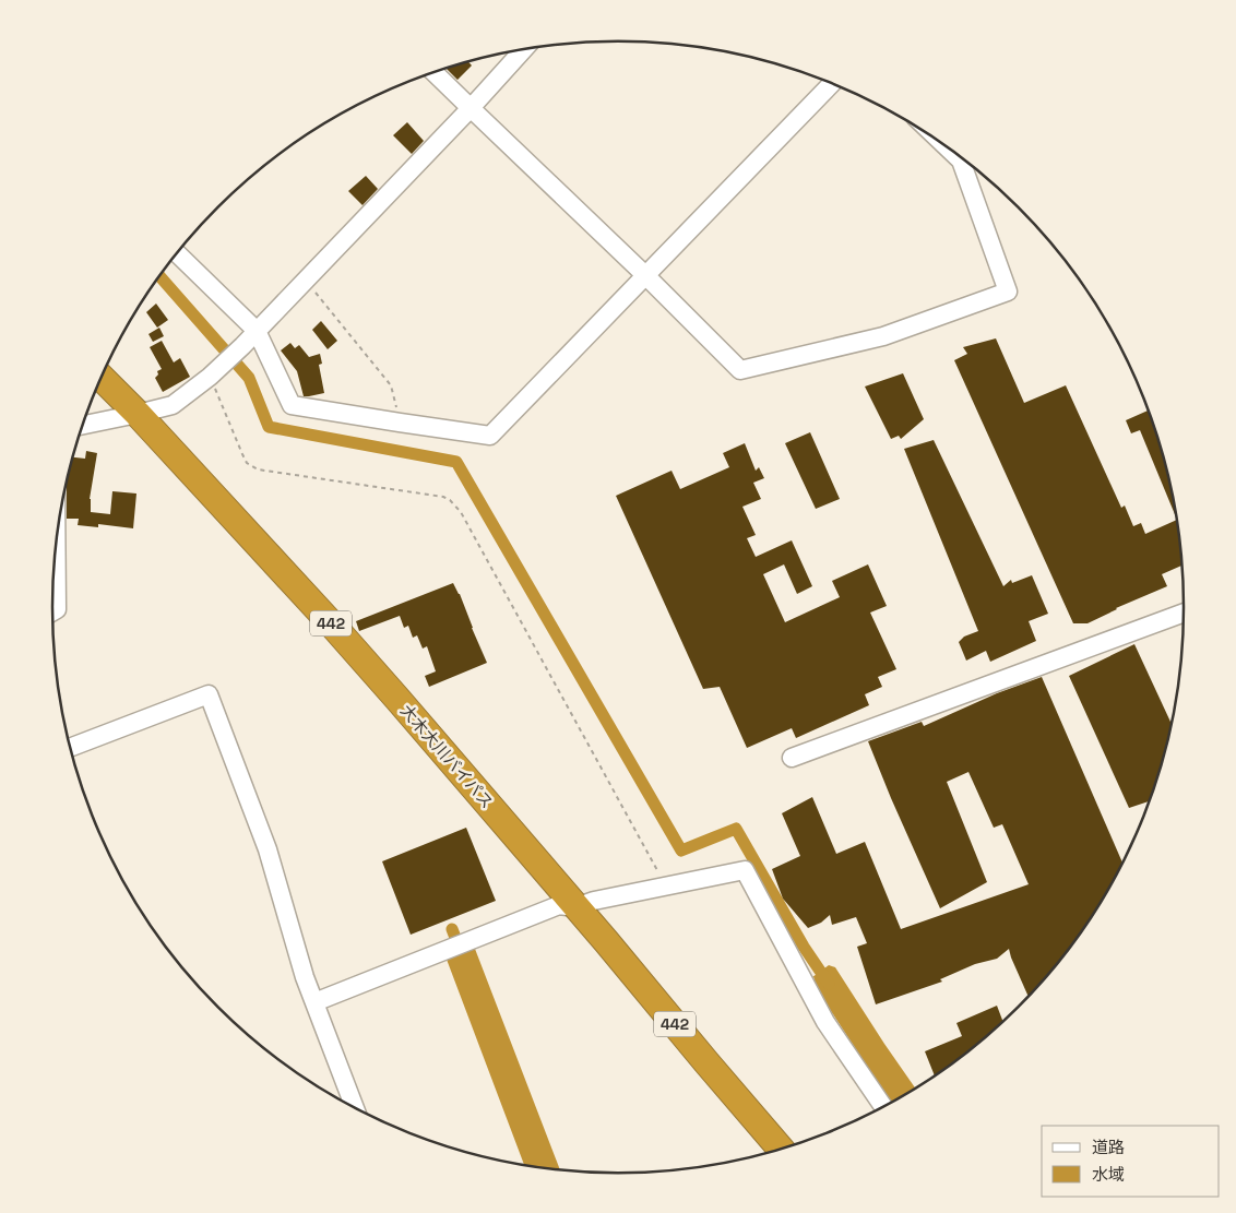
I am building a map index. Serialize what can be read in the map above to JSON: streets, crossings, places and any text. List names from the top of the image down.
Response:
{
  "streets": {
    "highway": ["442", "大木大川バイパス"]
  },
  "legend": ["道路", "水域"]
}
